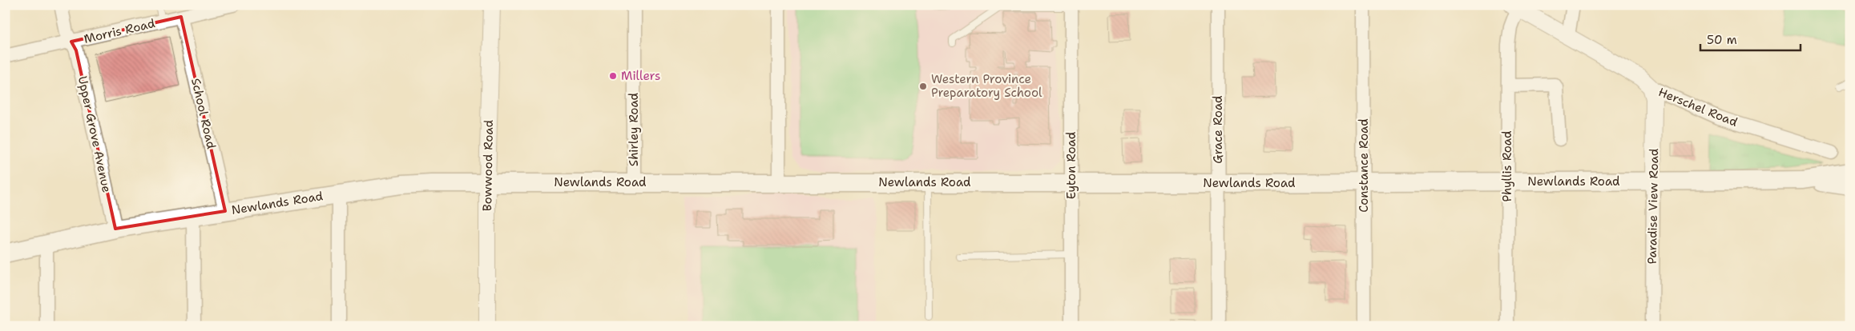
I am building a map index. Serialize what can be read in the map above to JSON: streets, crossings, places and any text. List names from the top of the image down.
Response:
{
  "streets": {
    "main road": ["Newlands Road"],
    "street": [
      "Morris Road",
      "Herschel Road",
      "School Road",
      "Shirley Road",
      "Grace Road",
      "Upper Grove Avenue",
      "Bowwood Road",
      "Eyton Road",
      "Constance Road",
      "Phyllis Road",
      "Paradise View Road"
    ]
  },
  "crossings": [
    ["Morris Road", "School Road"],
    ["Morris Road", "Upper Grove Avenue"],
    ["Herschel Road", "Phyllis Road"],
    ["Herschel Road", "Paradise View Road"],
    ["School Road", "Newlands Road"],
    ["Shirley Road", "Newlands Road"],
    ["Grace Road", "Newlands Road"],
    ["Upper Grove Avenue", "Newlands Road"],
    ["Bowwood Road", "Newlands Road"],
    ["Eyton Road", "Newlands Road"],
    ["Constance Road", "Newlands Road"],
    ["Phyllis Road", "Newlands Road"],
    ["Newlands Road", "Paradise View Road"]
  ],
  "places": ["Millers", "Western Province Preparatory School"],
  "scale_bar": "50 m"
}
